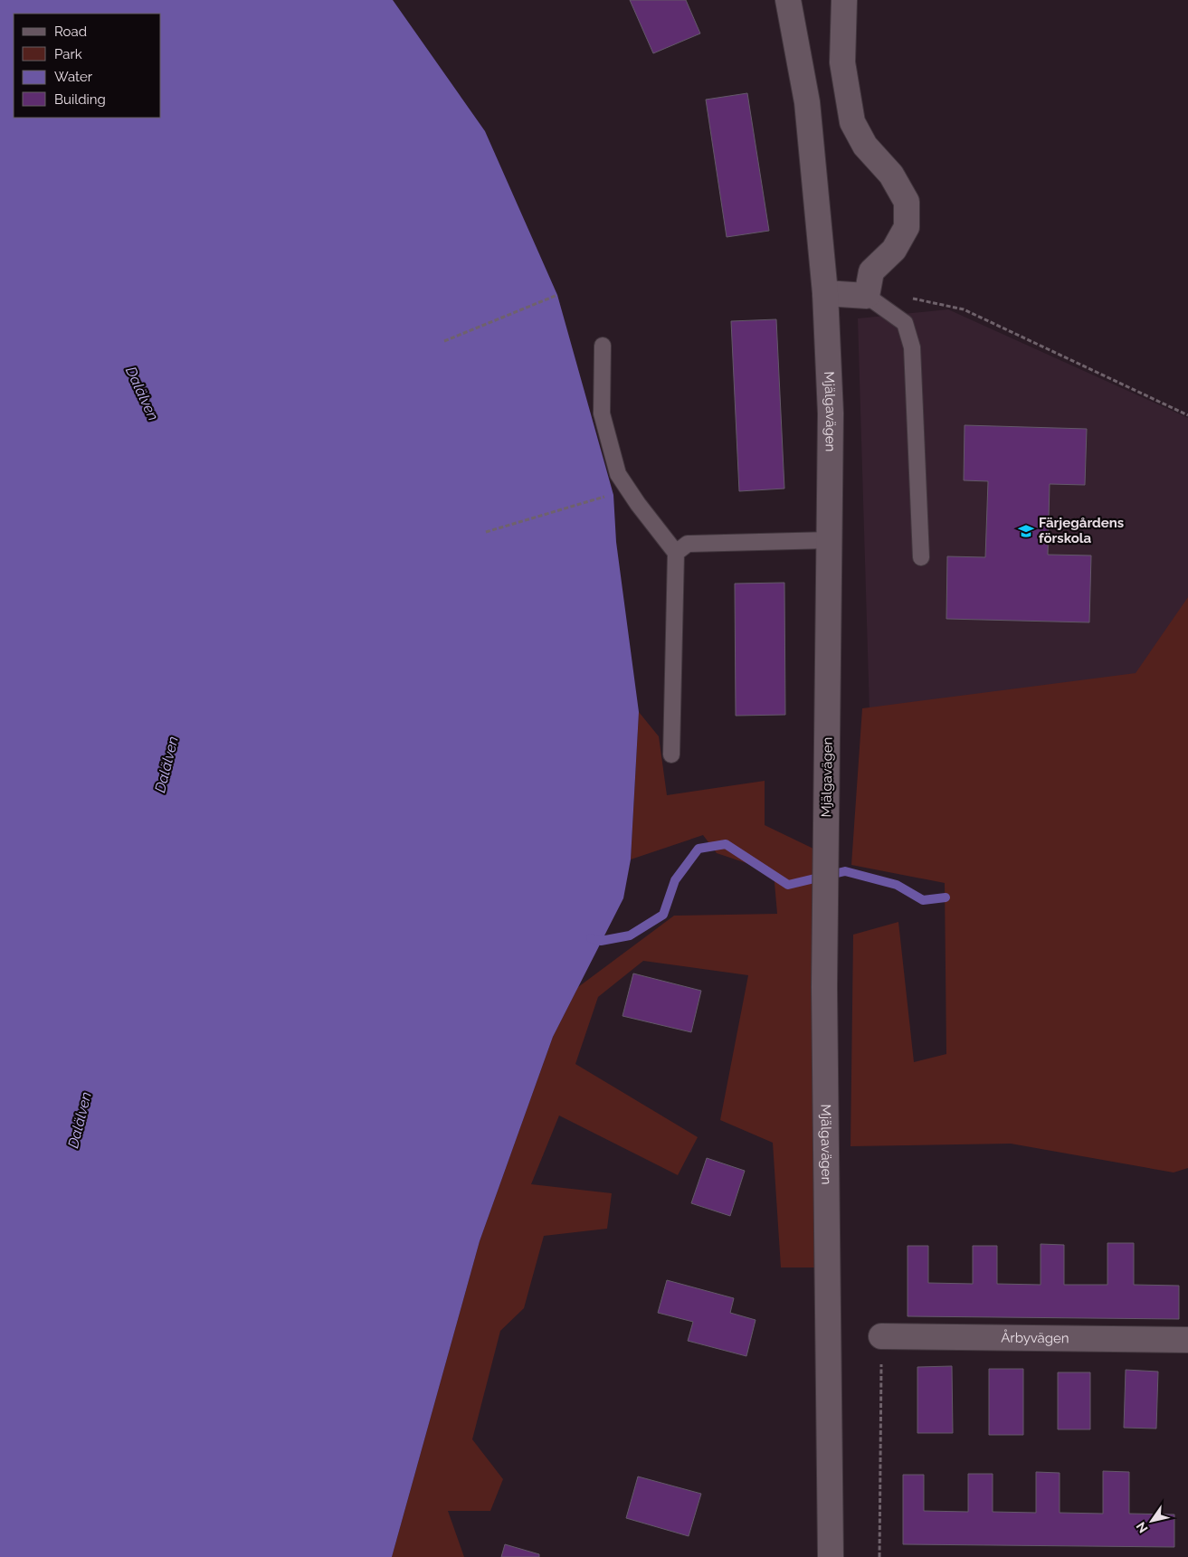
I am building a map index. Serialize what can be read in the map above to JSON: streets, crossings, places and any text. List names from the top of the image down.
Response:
{
  "streets": {
    "street": ["Mjälgavägen", "Årbyvägen"]
  },
  "water": ["Dalälven"],
  "places": {
    "school or university": ["Färjegårdens förskola"]
  },
  "legend": [
    "Road",
    "Park",
    "Water",
    "Building"
  ],
  "north": "bottom left"
}
